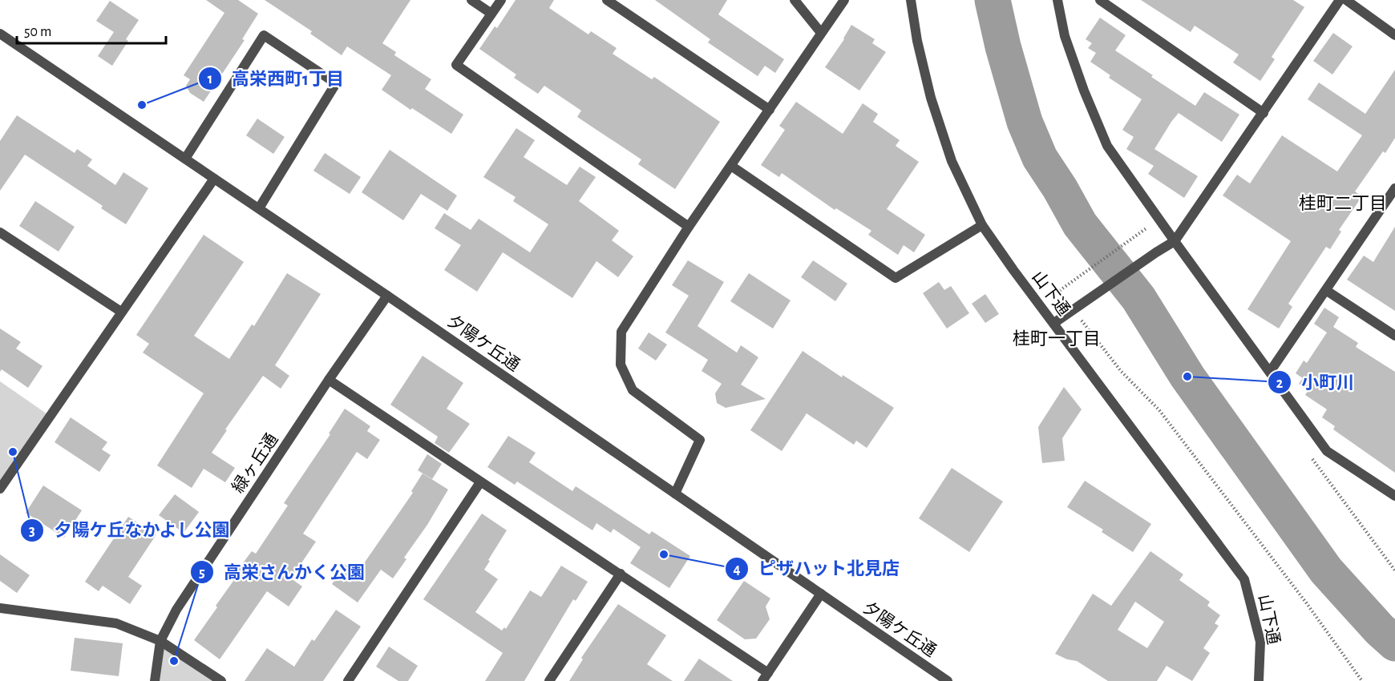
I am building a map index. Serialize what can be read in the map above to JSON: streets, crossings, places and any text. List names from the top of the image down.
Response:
{
  "streets": {
    "street": ["山下通", "夕陽ケ丘通", "緑ヶ丘通"]
  },
  "crossings": [
    ["夕陽ケ丘通", "緑ヶ丘通"]
  ],
  "districts": ["桂町二丁目", "桂町一丁目"],
  "places": [
    "高栄西町1丁目",
    "小町川",
    "夕陽ケ丘なかよし公園",
    "ピザハット北見店",
    "高栄さんかく公園"
  ],
  "scale_bar": "50 m"
}
